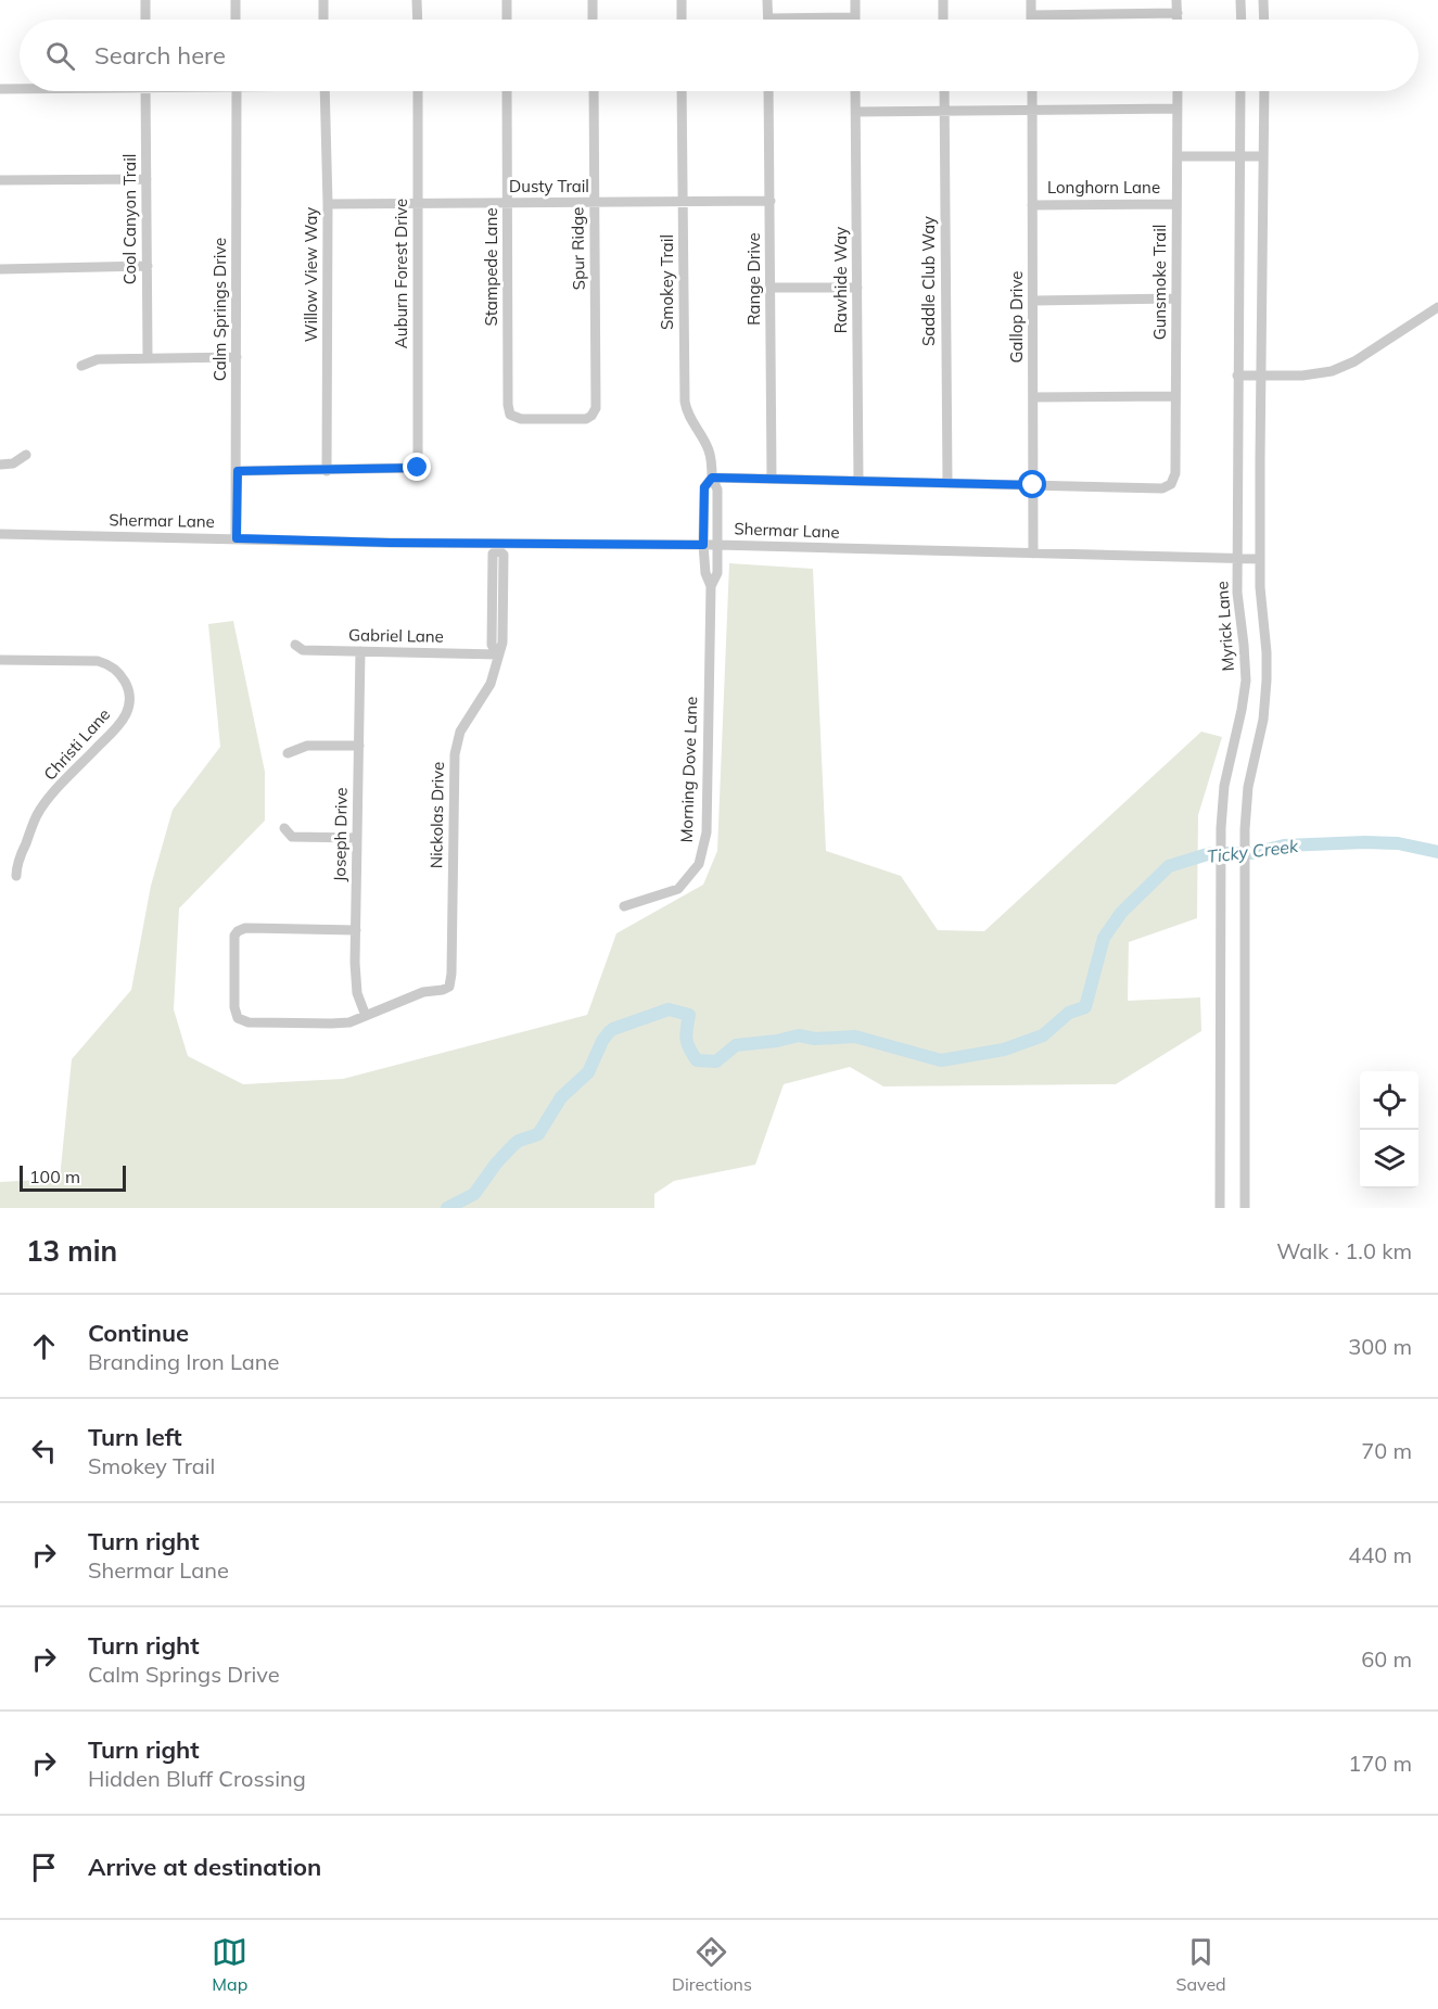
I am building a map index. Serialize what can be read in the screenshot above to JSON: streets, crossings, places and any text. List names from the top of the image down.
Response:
{
  "streets": {
    "street": [
      "Dusty Trail",
      "Longhorn Lane",
      "Cool Canyon Trail",
      "Spur Ridge",
      "Stampede Lane",
      "Auburn Forest Drive",
      "Willow View Way",
      "Range Drive",
      "Rawhide Way",
      "Saddle Club Way",
      "Smokey Trail",
      "Gunsmoke Trail",
      "Calm Springs Drive",
      "Gallop Drive",
      "Shermar Lane",
      "Myrick Lane",
      "Gabriel Lane",
      "Christi Lane",
      "Morning Dove Lane",
      "Nickolas Drive",
      "Joseph Drive"
    ]
  },
  "crossings": [
    ["Dusty Trail", "Spur Ridge"],
    ["Dusty Trail", "Stampede Lane"],
    ["Dusty Trail", "Auburn Forest Drive"],
    ["Dusty Trail", "Willow View Way"],
    ["Dusty Trail", "Range Drive"],
    ["Dusty Trail", "Smokey Trail"],
    ["Longhorn Lane", "Gunsmoke Trail"],
    ["Longhorn Lane", "Gallop Drive"],
    ["Spur Ridge", "Stampede Lane"],
    ["Auburn Forest Drive", "Willow View Way"],
    ["Smokey Trail", "Shermar Lane"],
    ["Smokey Trail", "Morning Dove Lane"],
    ["Gunsmoke Trail", "Gallop Drive"],
    ["Calm Springs Drive", "Shermar Lane"],
    ["Gallop Drive", "Shermar Lane"],
    ["Shermar Lane", "Myrick Lane"],
    ["Shermar Lane", "Morning Dove Lane"],
    ["Shermar Lane", "Nickolas Drive"],
    ["Gabriel Lane", "Nickolas Drive"],
    ["Gabriel Lane", "Joseph Drive"],
    ["Nickolas Drive", "Joseph Drive"]
  ],
  "water": ["Ticky Creek"],
  "scale_bar": "100 m",
  "page": {
    "search": "Search here",
    "scale": "100 m",
    "heading": ["13 min", "Walk · 1.0 km"],
    "list": [
      ["Continue", "Branding Iron Lane", "300 m"],
      ["Turn left", "Smokey Trail", "70 m"],
      ["Turn right", "Shermar Lane", "440 m"],
      ["Turn right", "Calm Springs Drive", "60 m"],
      ["Turn right", "Hidden Bluff Crossing", "170 m"],
      "Arrive at destination"
    ],
    "nav": ["Map", "Directions", "Saved"]
  }
}
